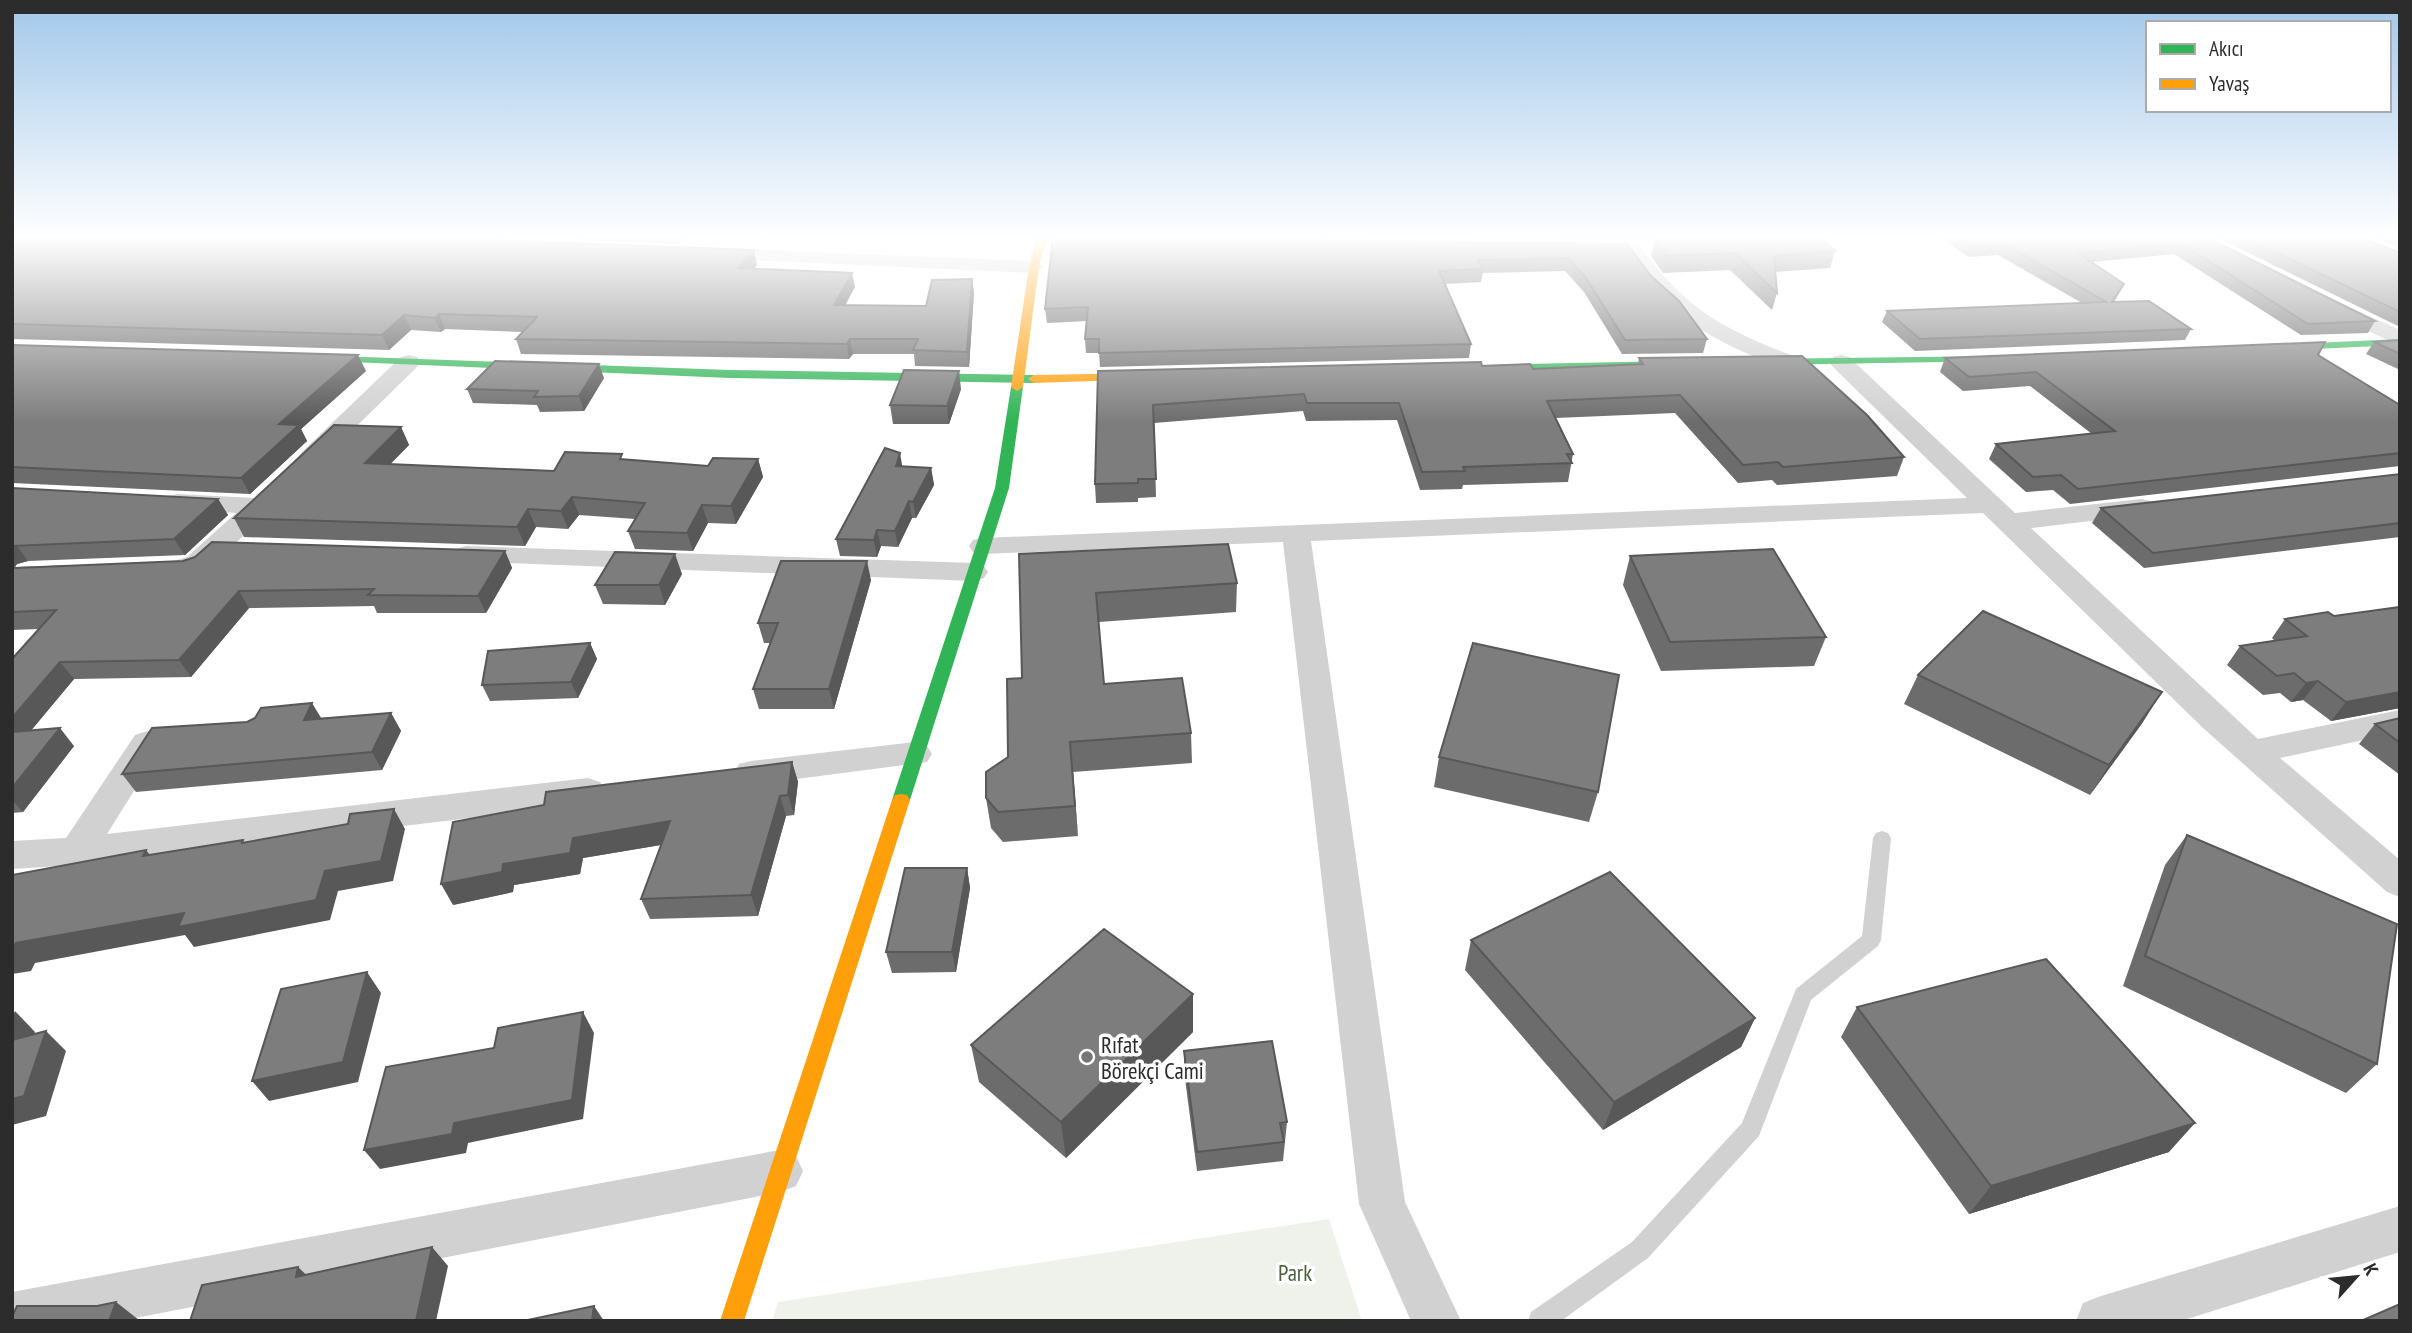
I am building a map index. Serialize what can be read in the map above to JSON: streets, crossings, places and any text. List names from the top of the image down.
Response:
{
  "parks": ["Park"],
  "places": ["Rıfat Börekçi Cami"],
  "legend": ["Akıcı", "Yavaş"],
  "north": "top right"
}
